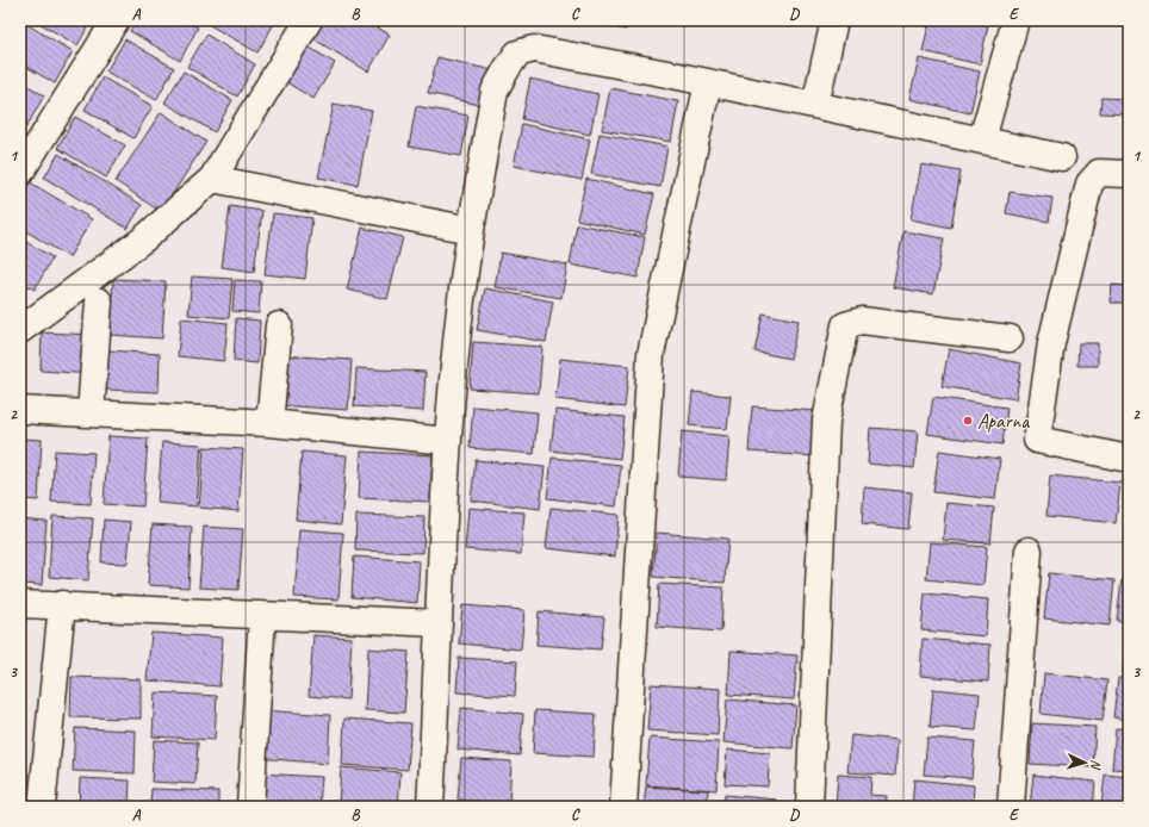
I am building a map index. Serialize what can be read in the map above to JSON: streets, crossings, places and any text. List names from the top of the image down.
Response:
{
  "places": ["Aparna"],
  "north": "right",
  "grid": {
    "columns": [
      "A",
      "B",
      "C",
      "D",
      "E"
    ],
    "rows": ["1", "2", "3"]
  }
}
